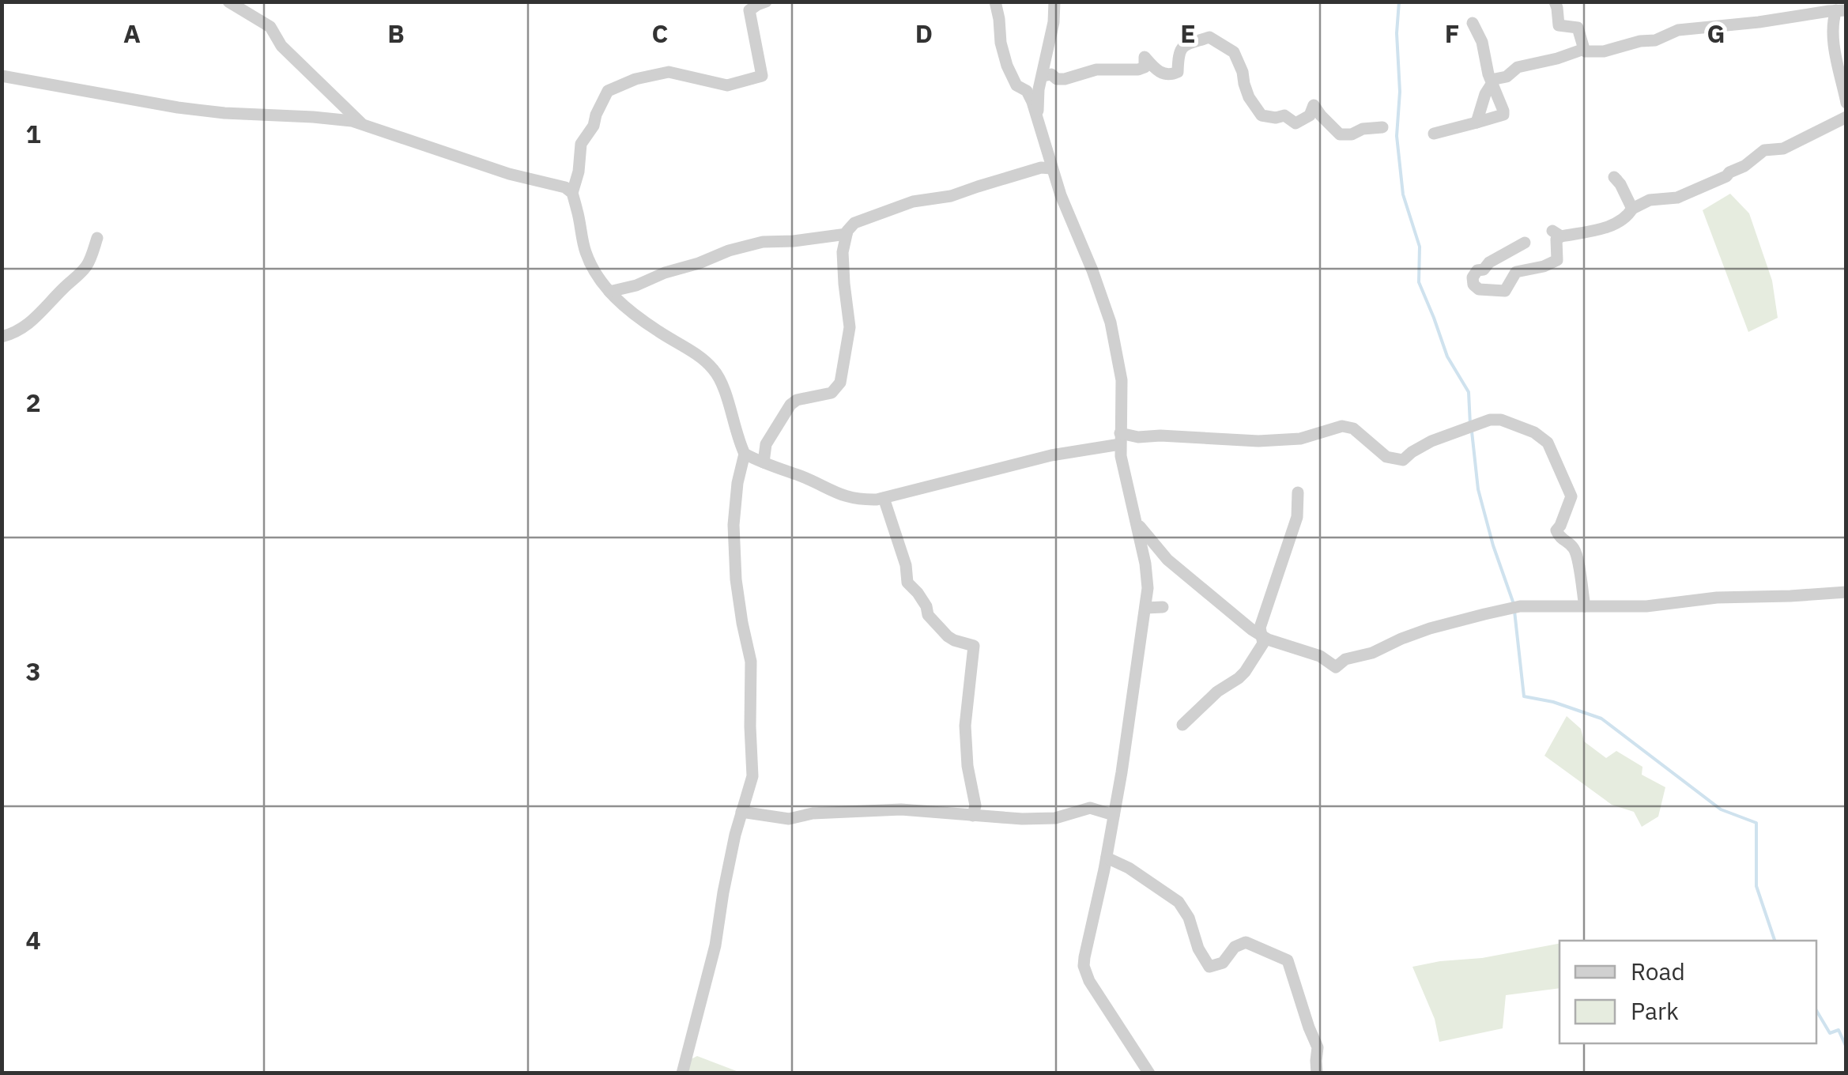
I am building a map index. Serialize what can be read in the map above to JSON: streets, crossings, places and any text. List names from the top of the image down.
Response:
{
  "legend": ["Road", "Park"],
  "grid": {
    "columns": [
      "A",
      "B",
      "C",
      "D",
      "E",
      "F",
      "G"
    ],
    "rows": [
      "1",
      "2",
      "3",
      "4"
    ]
  }
}
